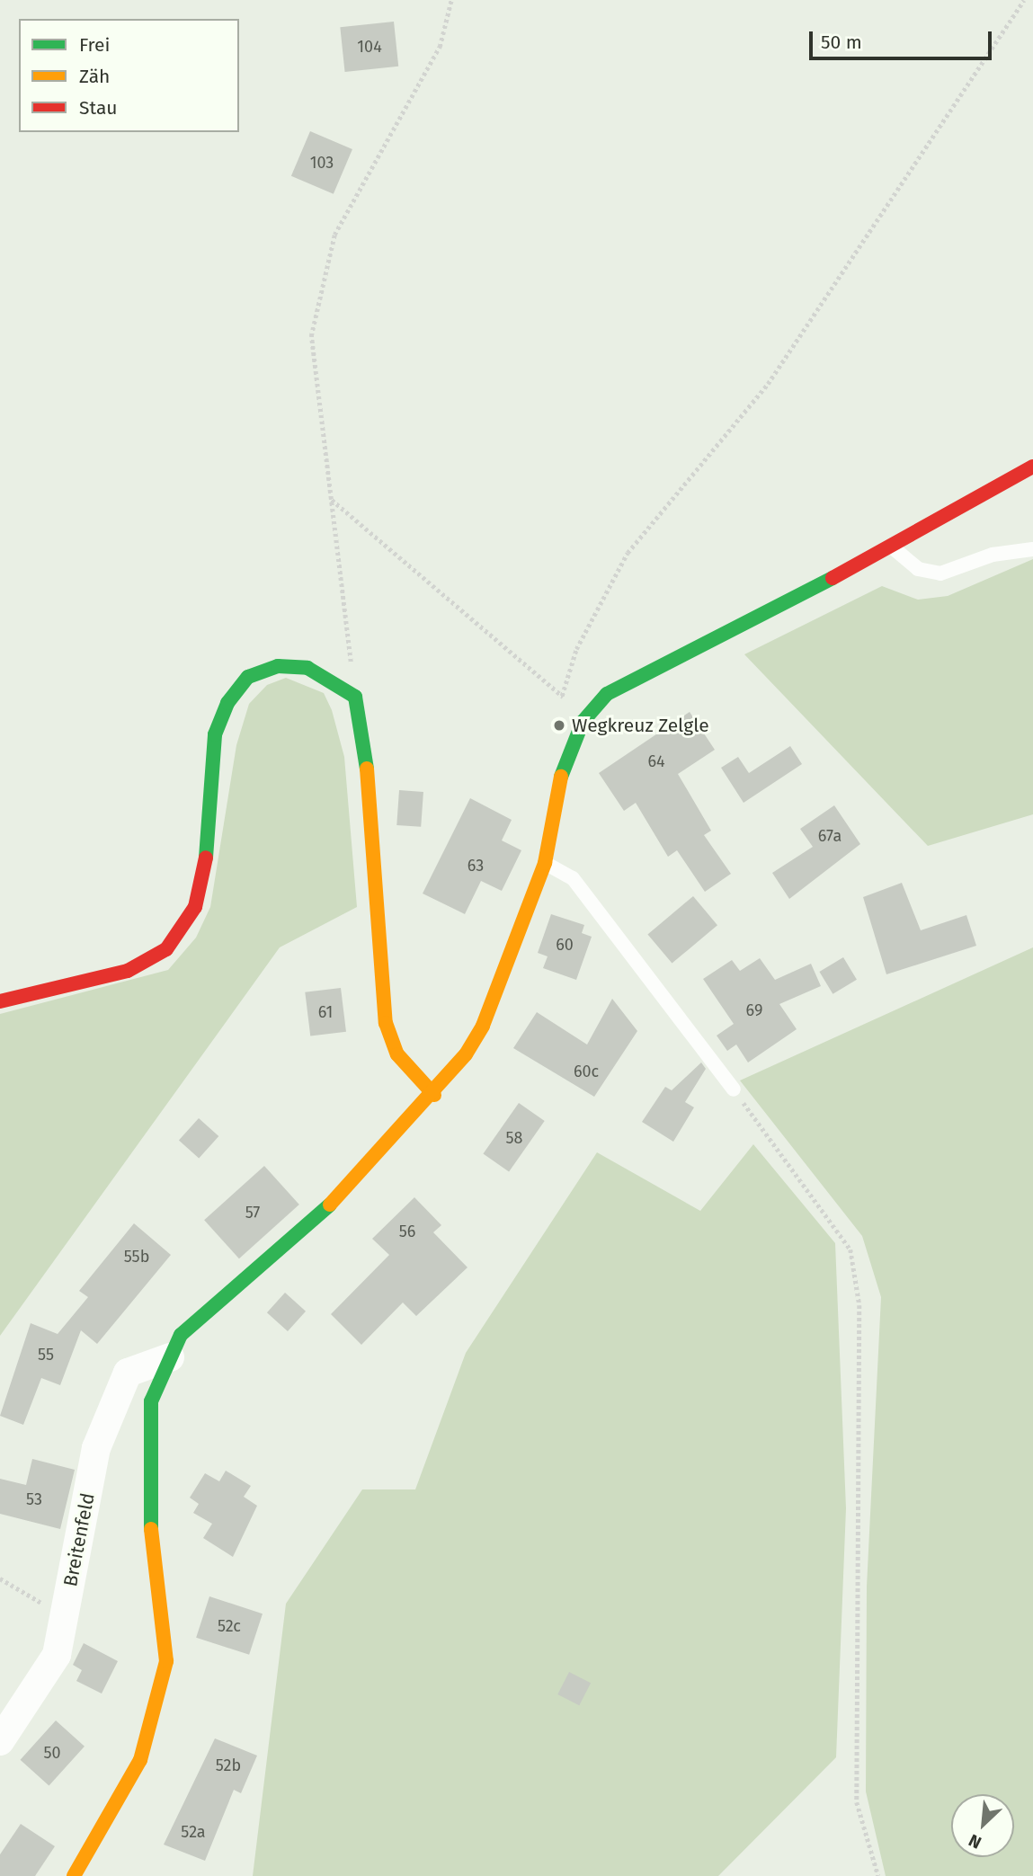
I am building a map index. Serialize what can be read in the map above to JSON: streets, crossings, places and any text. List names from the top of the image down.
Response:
{
  "streets": {
    "street": ["Breitenfeld"]
  },
  "places": ["Wegkreuz Zelgle"],
  "house_numbers": [
    "104",
    "103",
    "64",
    "67a",
    "63",
    "60",
    "69",
    "61",
    "60c",
    "58",
    "57",
    "56",
    "55b",
    "55",
    "53",
    "52c",
    "50",
    "52b",
    "52a"
  ],
  "legend": ["Frei", "Zäh", "Stau"],
  "scale_bar": "50 m",
  "north": "bottom left"
}
